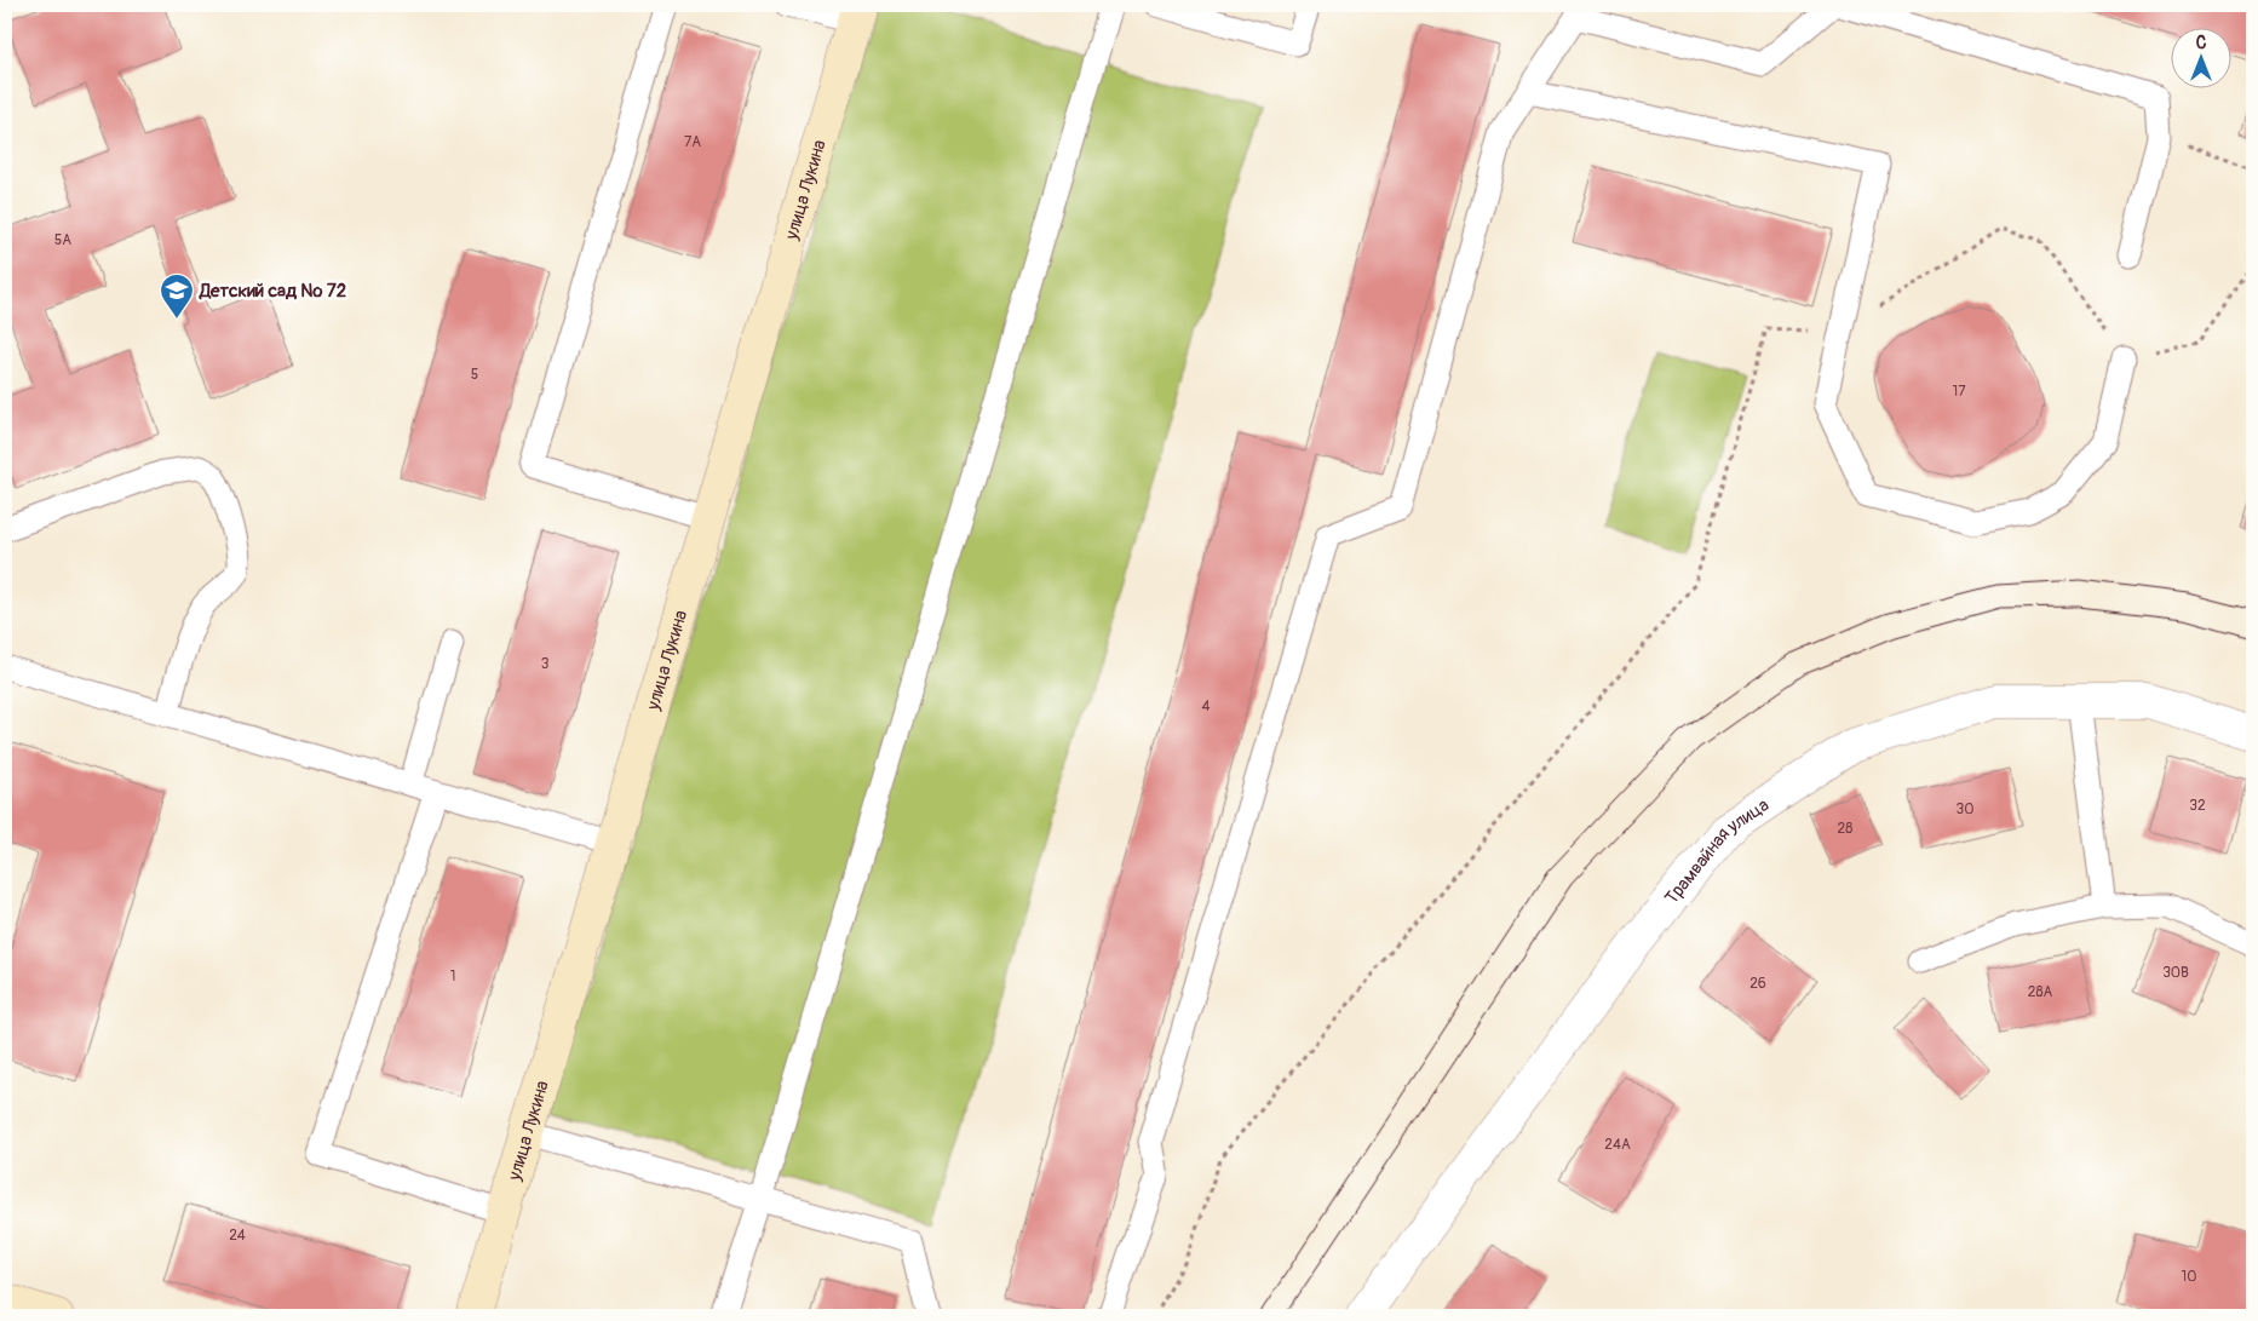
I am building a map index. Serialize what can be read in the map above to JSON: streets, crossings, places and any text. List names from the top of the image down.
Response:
{
  "streets": {
    "street": ["улица Лукина", "Трамвайная улица"]
  },
  "places": {
    "school or university": ["Детский сад № 72"]
  },
  "house_numbers": [
    "7А",
    "5А",
    "5",
    "17",
    "3",
    "4",
    "32",
    "30",
    "28",
    "30В",
    "1",
    "26",
    "28А",
    "24А",
    "24",
    "10"
  ],
  "north": "top"
}
